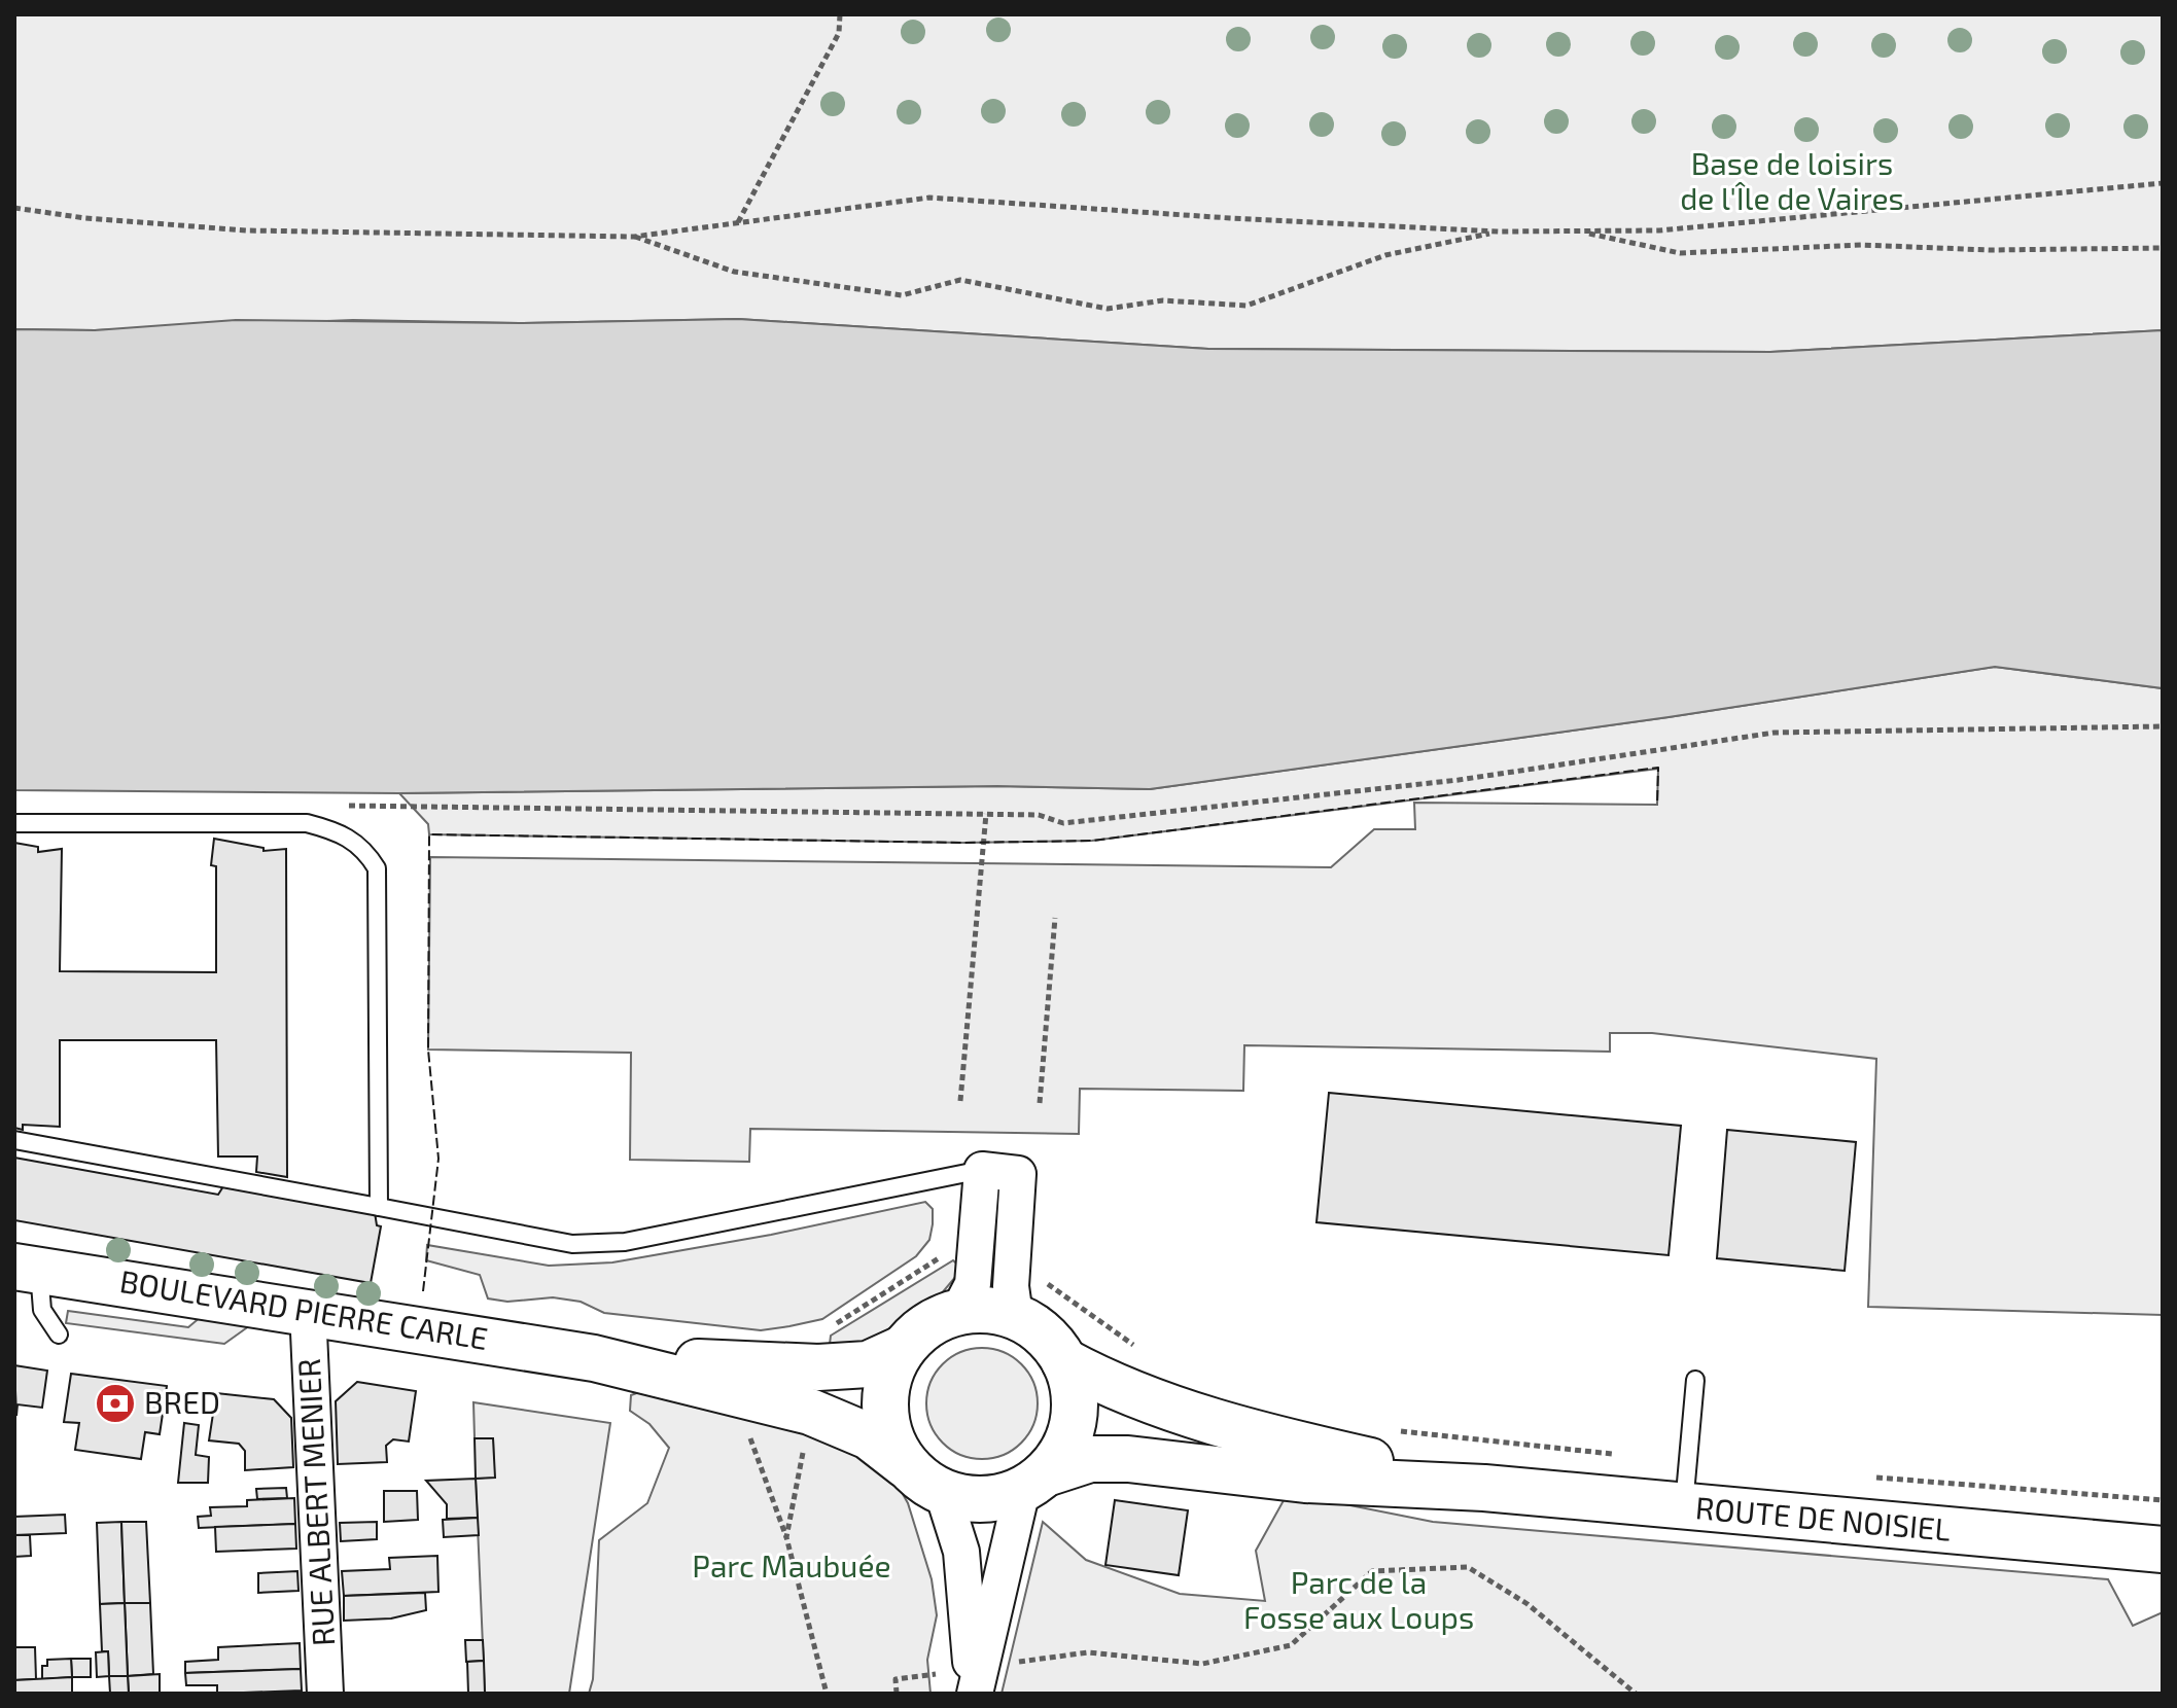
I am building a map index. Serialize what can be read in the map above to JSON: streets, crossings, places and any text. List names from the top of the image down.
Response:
{
  "streets": {
    "main road": ["BOULEVARD PIERRE CARLE", "ROUTE DE NOISIEL"],
    "street": ["RUE ALBERT MENIER"]
  },
  "crossings": [
    ["BOULEVARD PIERRE CARLE", "RUE ALBERT MENIER"],
    ["BOULEVARD PIERRE CARLE", "ROUTE DE NOISIEL"]
  ],
  "parks": ["Base de loisirs de l'Île de Vaires", "Parc Maubuée", "Parc de la Fosse aux Loups"],
  "places": {
    "bank": ["BRED"]
  }
}
